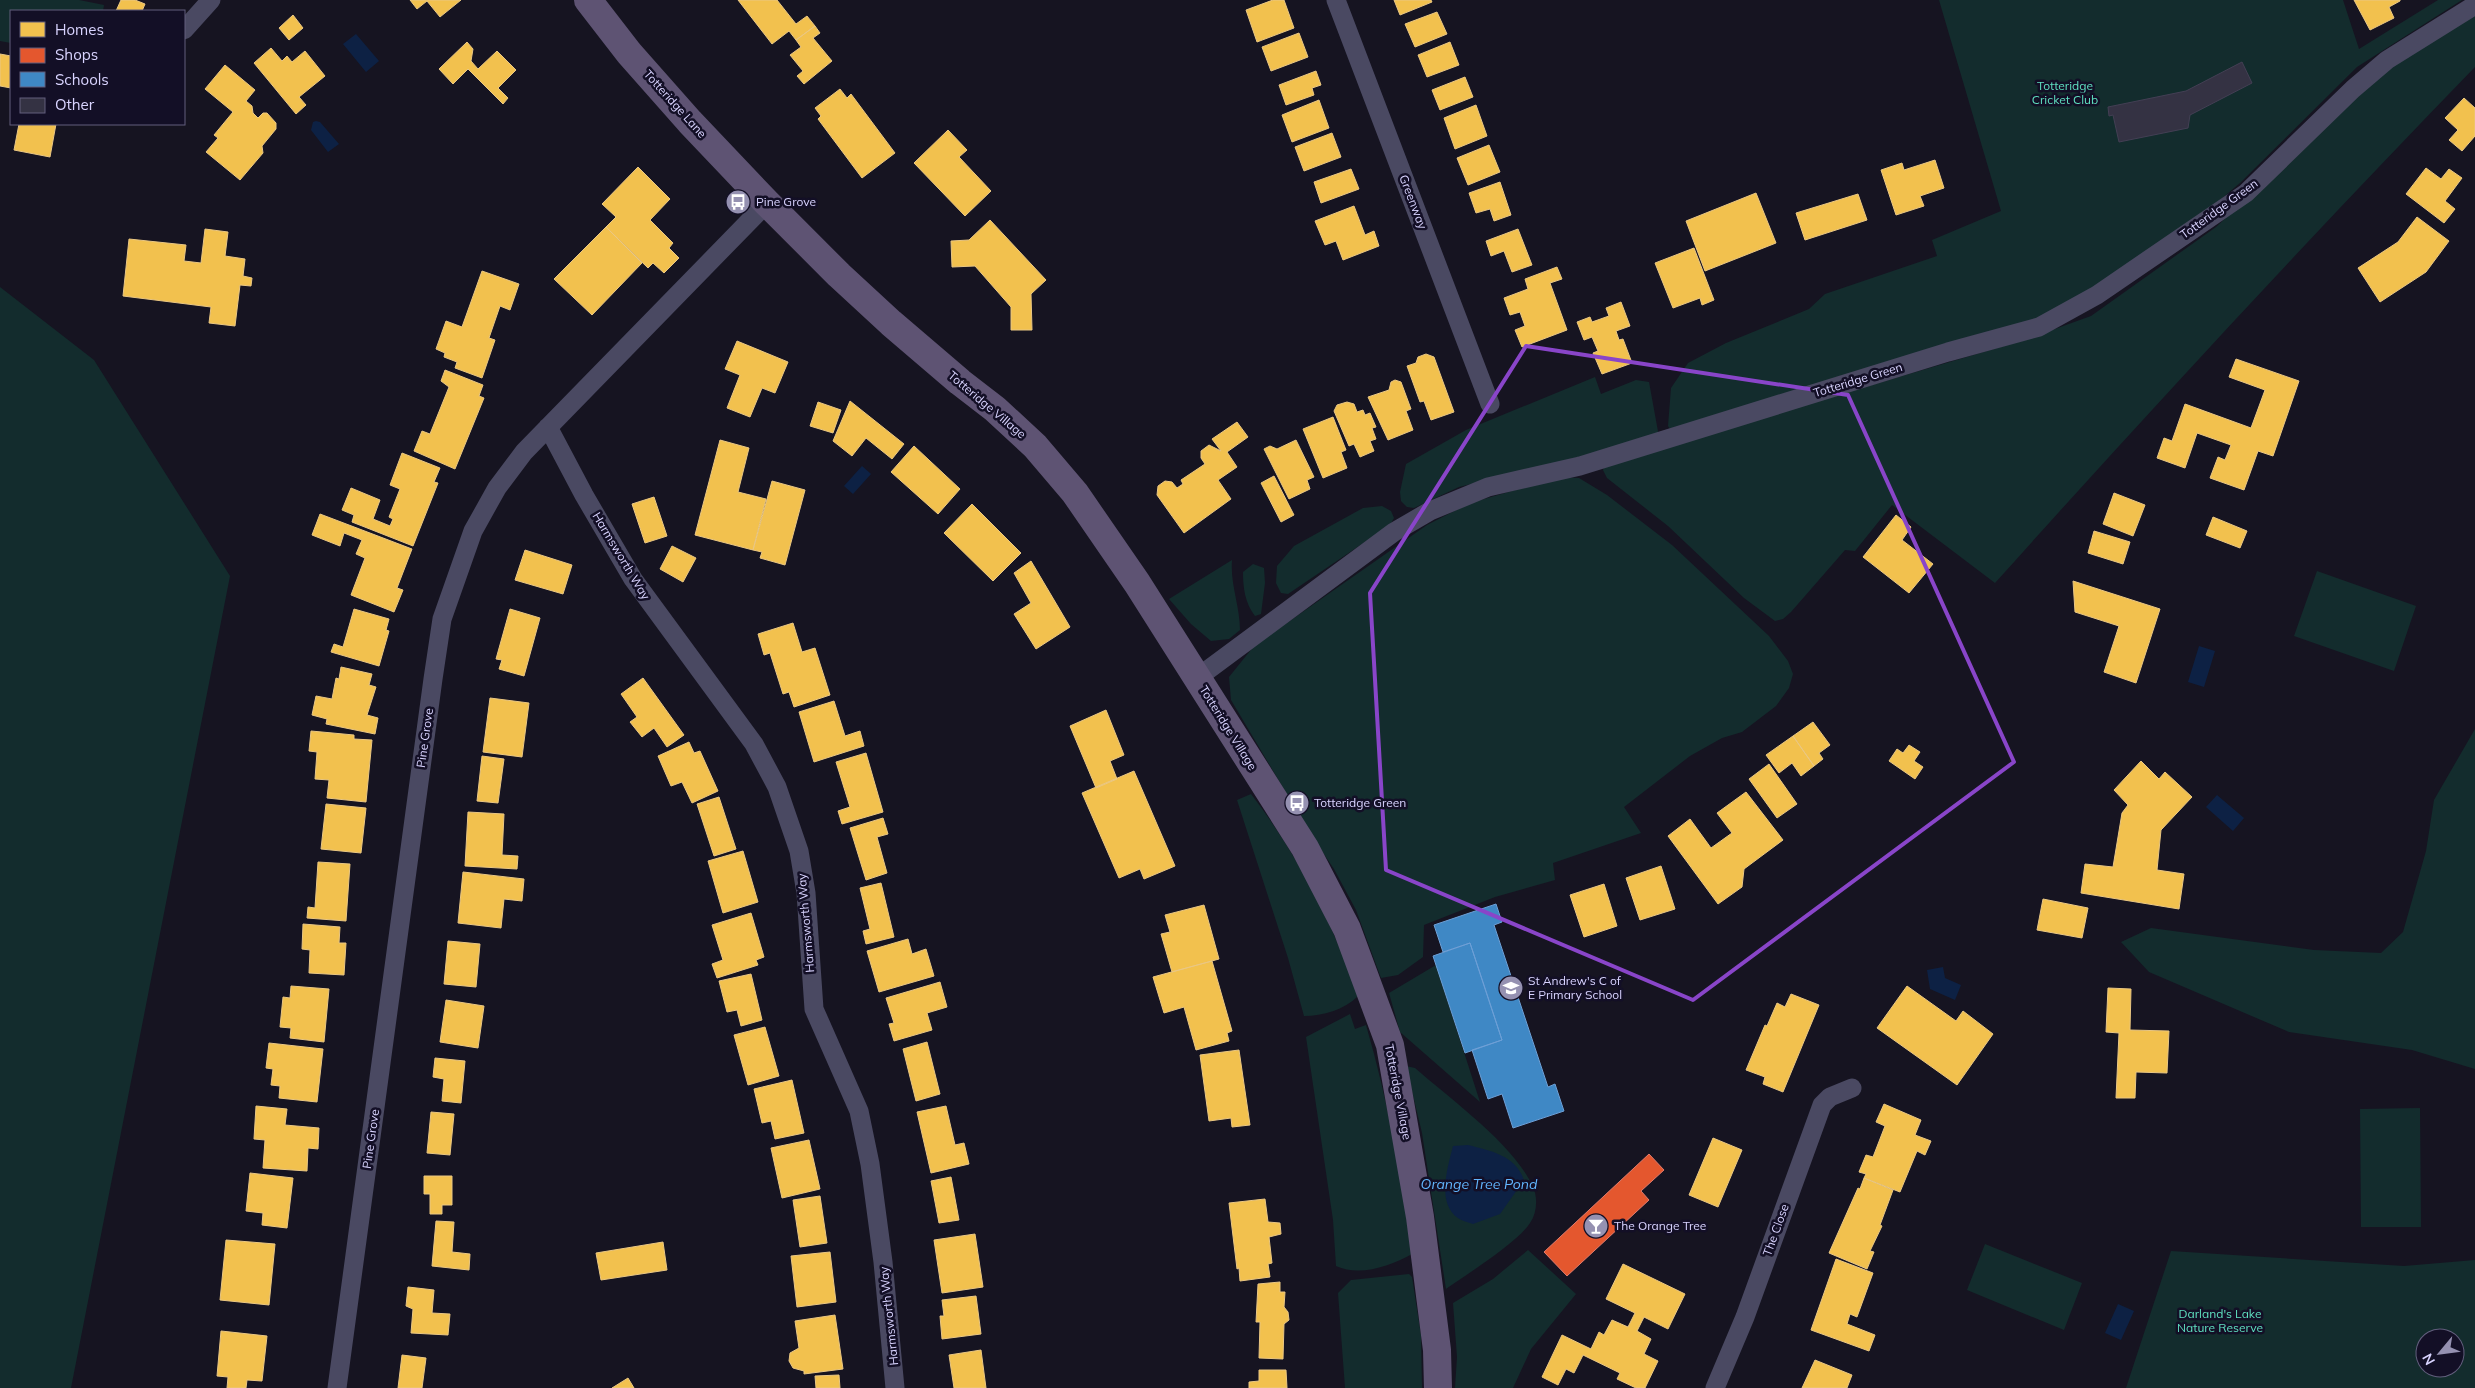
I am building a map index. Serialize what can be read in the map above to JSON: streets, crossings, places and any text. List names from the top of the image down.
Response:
{
  "streets": {
    "main road": ["Totteridge Lane", "Totteridge Village"],
    "street": [
      "Greenway",
      "Totteridge Green",
      "Harmsworth Way",
      "Pine Grove",
      "The Close"
    ]
  },
  "crossings": [
    ["Totteridge Lane", "Totteridge Village"],
    ["Totteridge Lane", "Pine Grove"],
    ["Totteridge Green", "Totteridge Village"],
    ["Totteridge Village", "Pine Grove"],
    ["Harmsworth Way", "Pine Grove"]
  ],
  "water": ["Orange Tree Pond"],
  "parks": ["Totteridge Cricket Club", "Darland's Lake Nature Reserve"],
  "places": {
    "bus stop": ["Pine Grove", "Totteridge Green"],
    "school or university": ["St Andrew's C of E Primary School"],
    "bar": ["The Orange Tree"]
  },
  "legend": [
    "Homes",
    "Shops",
    "Schools",
    "Other"
  ],
  "north": "bottom left"
}
